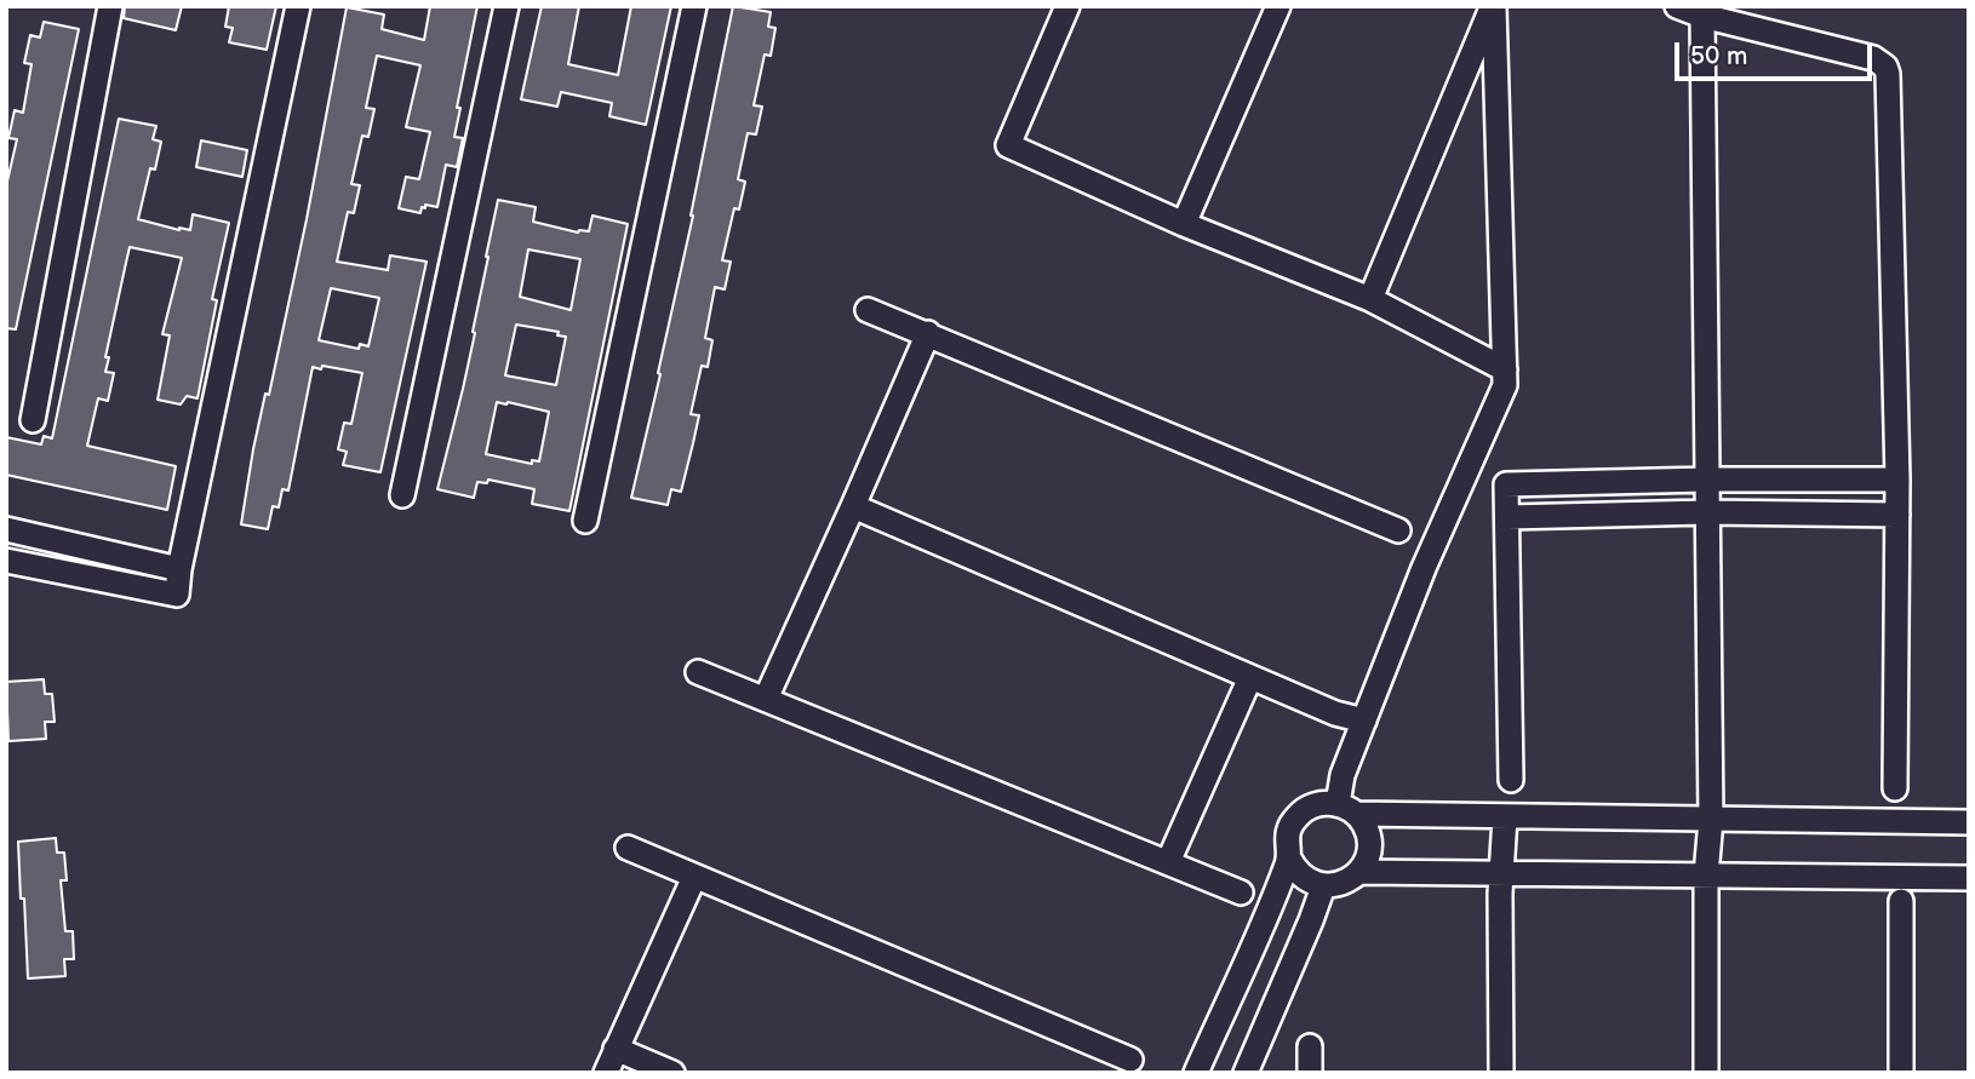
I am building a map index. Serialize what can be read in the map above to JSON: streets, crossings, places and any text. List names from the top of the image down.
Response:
{
  "scale_bar": "50 m"
}
